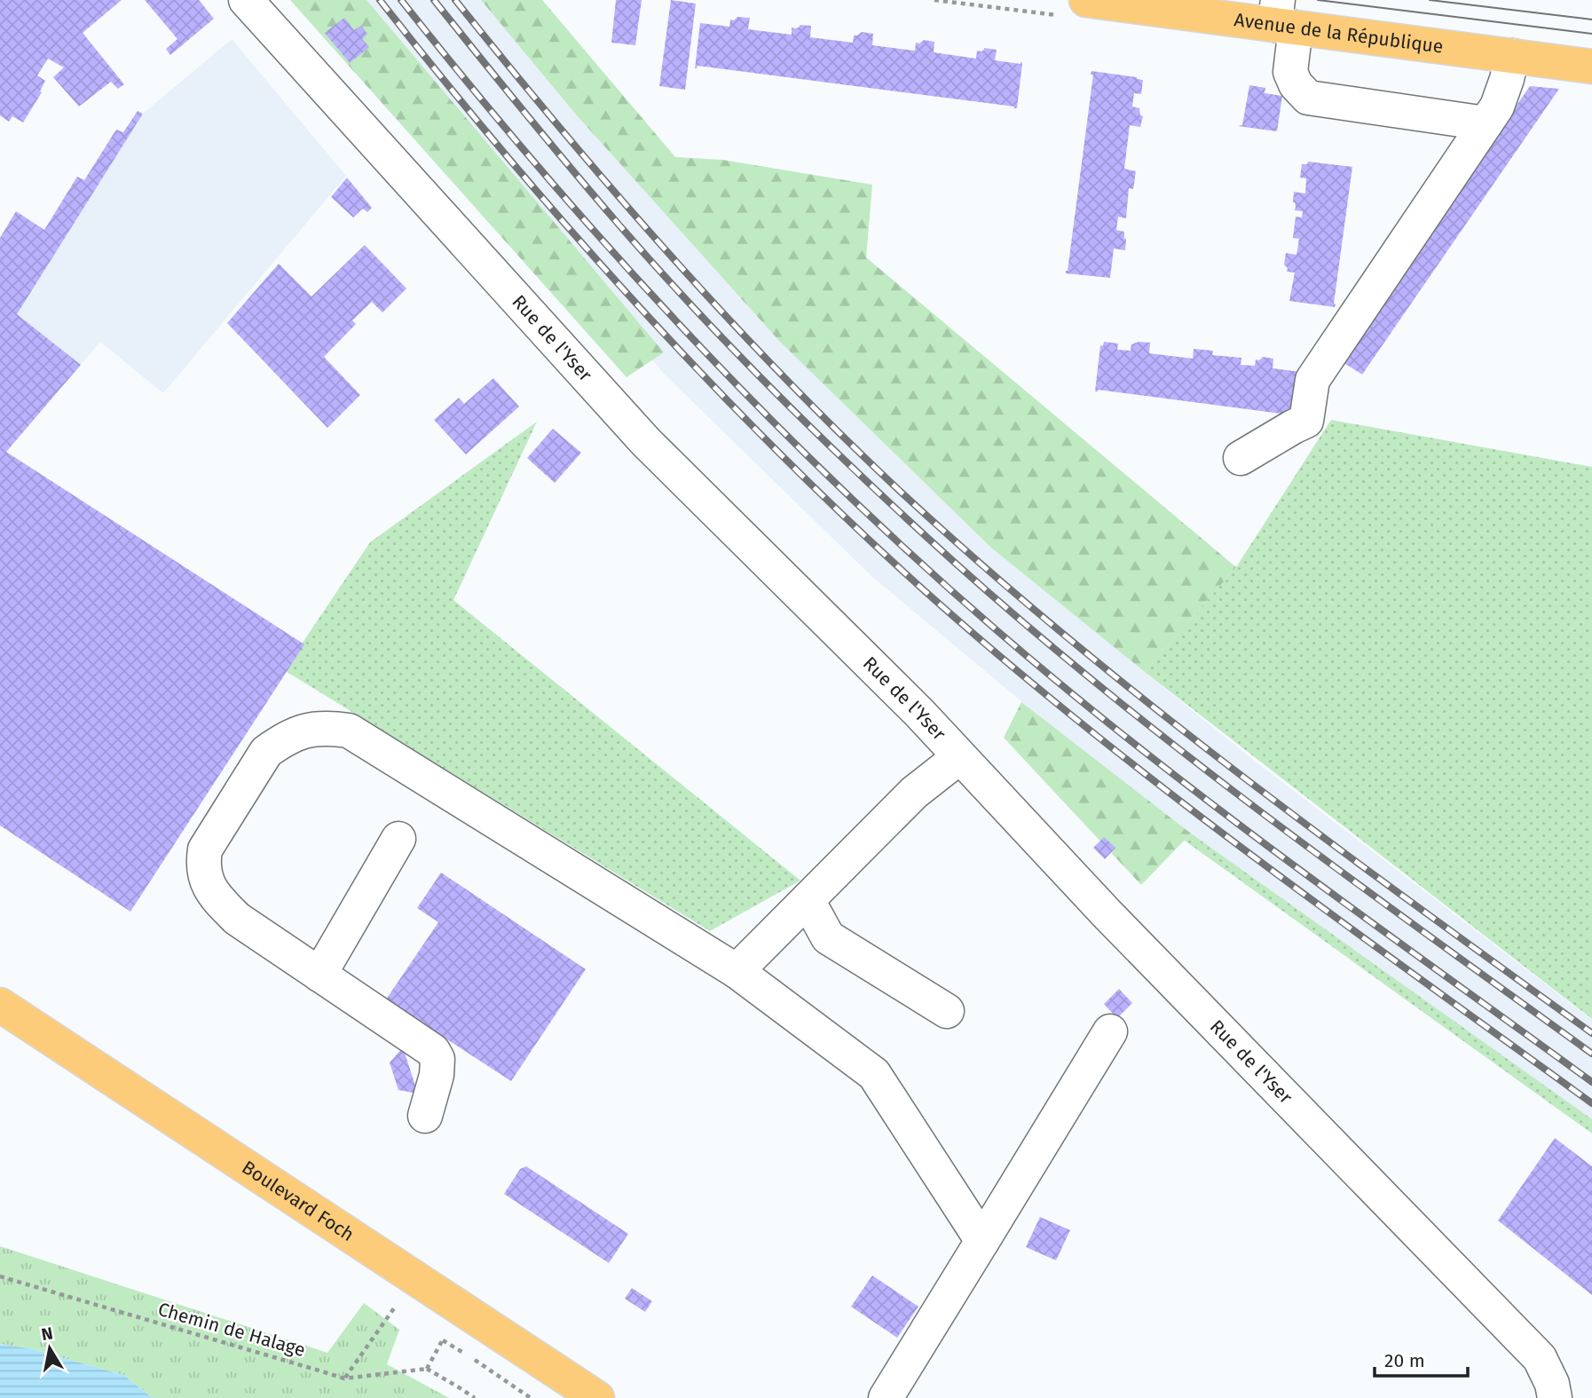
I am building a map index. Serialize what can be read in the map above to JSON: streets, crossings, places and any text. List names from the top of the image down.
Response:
{
  "streets": {
    "main road": ["Avenue de la République", "Boulevard Foch"],
    "street": ["Rue de l'Yser"],
    "path": ["Chemin de Halage"]
  },
  "scale_bar": "20 m",
  "north": "top"
}
